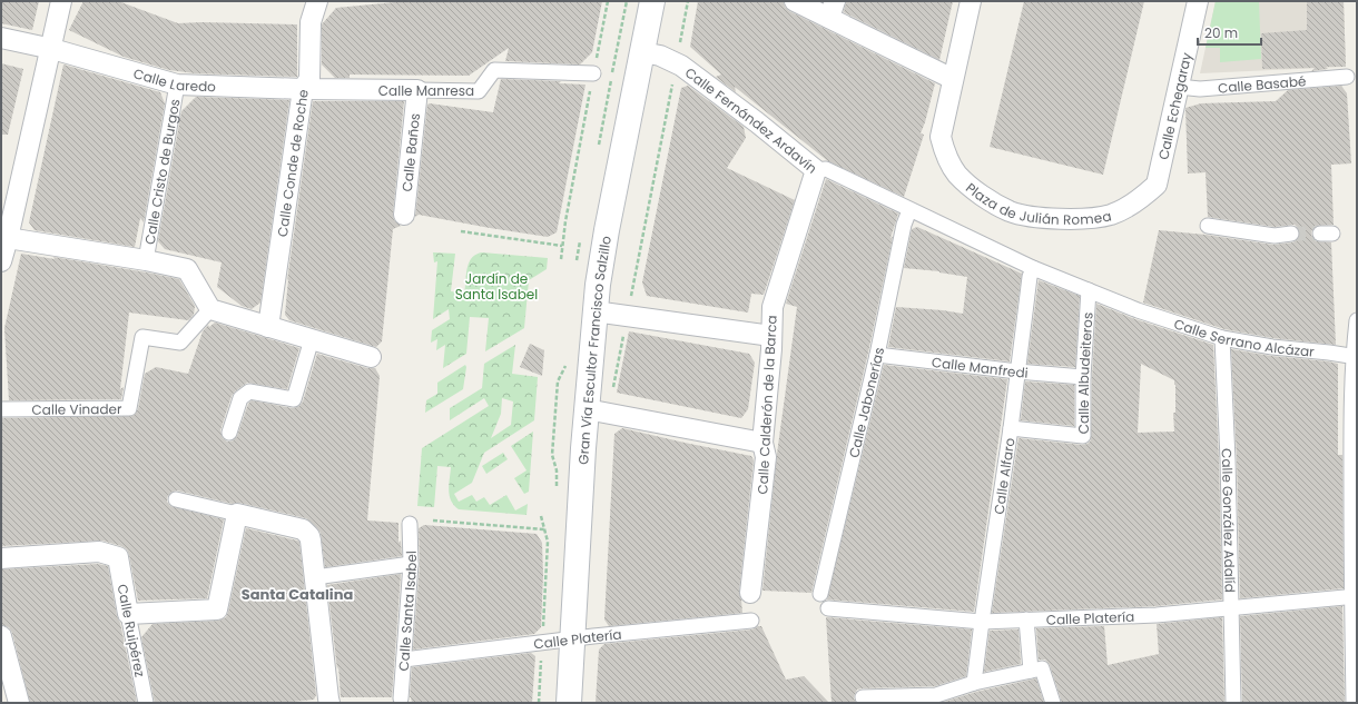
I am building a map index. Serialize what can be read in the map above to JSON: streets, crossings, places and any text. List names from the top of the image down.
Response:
{
  "streets": {
    "main road": ["Gran Vía Escultor Francisco Salzillo"],
    "street": [
      "Calle Laredo",
      "Calle Basabé",
      "Calle Manresa",
      "Calle Echegaray",
      "Calle Fernández Ardavín",
      "Calle Baños",
      "Calle Conde de Roche",
      "Calle Cristo de Burgos",
      "Plaza de Julián Romea",
      "Calle Serrano Alcázar",
      "Calle Manfredi",
      "Calle Albudeiteros",
      "Calle Jabonerías",
      "Calle Calderón de la Barca",
      "Calle Vinader",
      "Calle Alfaro",
      "Calle González Adalíd",
      "Calle Santa Isabel",
      "Calle Platería",
      "Calle Ruipérez"
    ]
  },
  "crossings": [
    ["Calle Laredo", "Calle Manresa"],
    ["Calle Laredo", "Calle Conde de Roche"],
    ["Calle Laredo", "Calle Cristo de Burgos"],
    ["Calle Basabé", "Calle Echegaray"],
    ["Calle Manresa", "Calle Baños"],
    ["Calle Manresa", "Calle Conde de Roche"],
    ["Calle Echegaray", "Plaza de Julián Romea"],
    ["Calle Fernández Ardavín", "Calle Serrano Alcázar"],
    ["Calle Fernández Ardavín", "Gran Vía Escultor Francisco Salzillo"],
    ["Calle Fernández Ardavín", "Calle Jabonerías"],
    ["Calle Fernández Ardavín", "Calle Calderón de la Barca"],
    ["Calle Fernández Ardavín", "Calle Alfaro"],
    ["Calle Serrano Alcázar", "Calle Albudeiteros"],
    ["Calle Serrano Alcázar", "Calle Alfaro"],
    ["Calle Serrano Alcázar", "Calle González Adalíd"],
    ["Gran Vía Escultor Francisco Salzillo", "Calle Platería"],
    ["Calle Manfredi", "Calle Albudeiteros"],
    ["Calle Manfredi", "Calle Jabonerías"],
    ["Calle Manfredi", "Calle Alfaro"],
    ["Calle Albudeiteros", "Calle Alfaro"],
    ["Calle Alfaro", "Calle Platería"],
    ["Calle González Adalíd", "Calle Platería"],
    ["Calle Santa Isabel", "Calle Platería"]
  ],
  "districts": ["Santa Catalina"],
  "parks": ["Jardín de Santa Isabel"],
  "scale_bar": "20 m"
}
